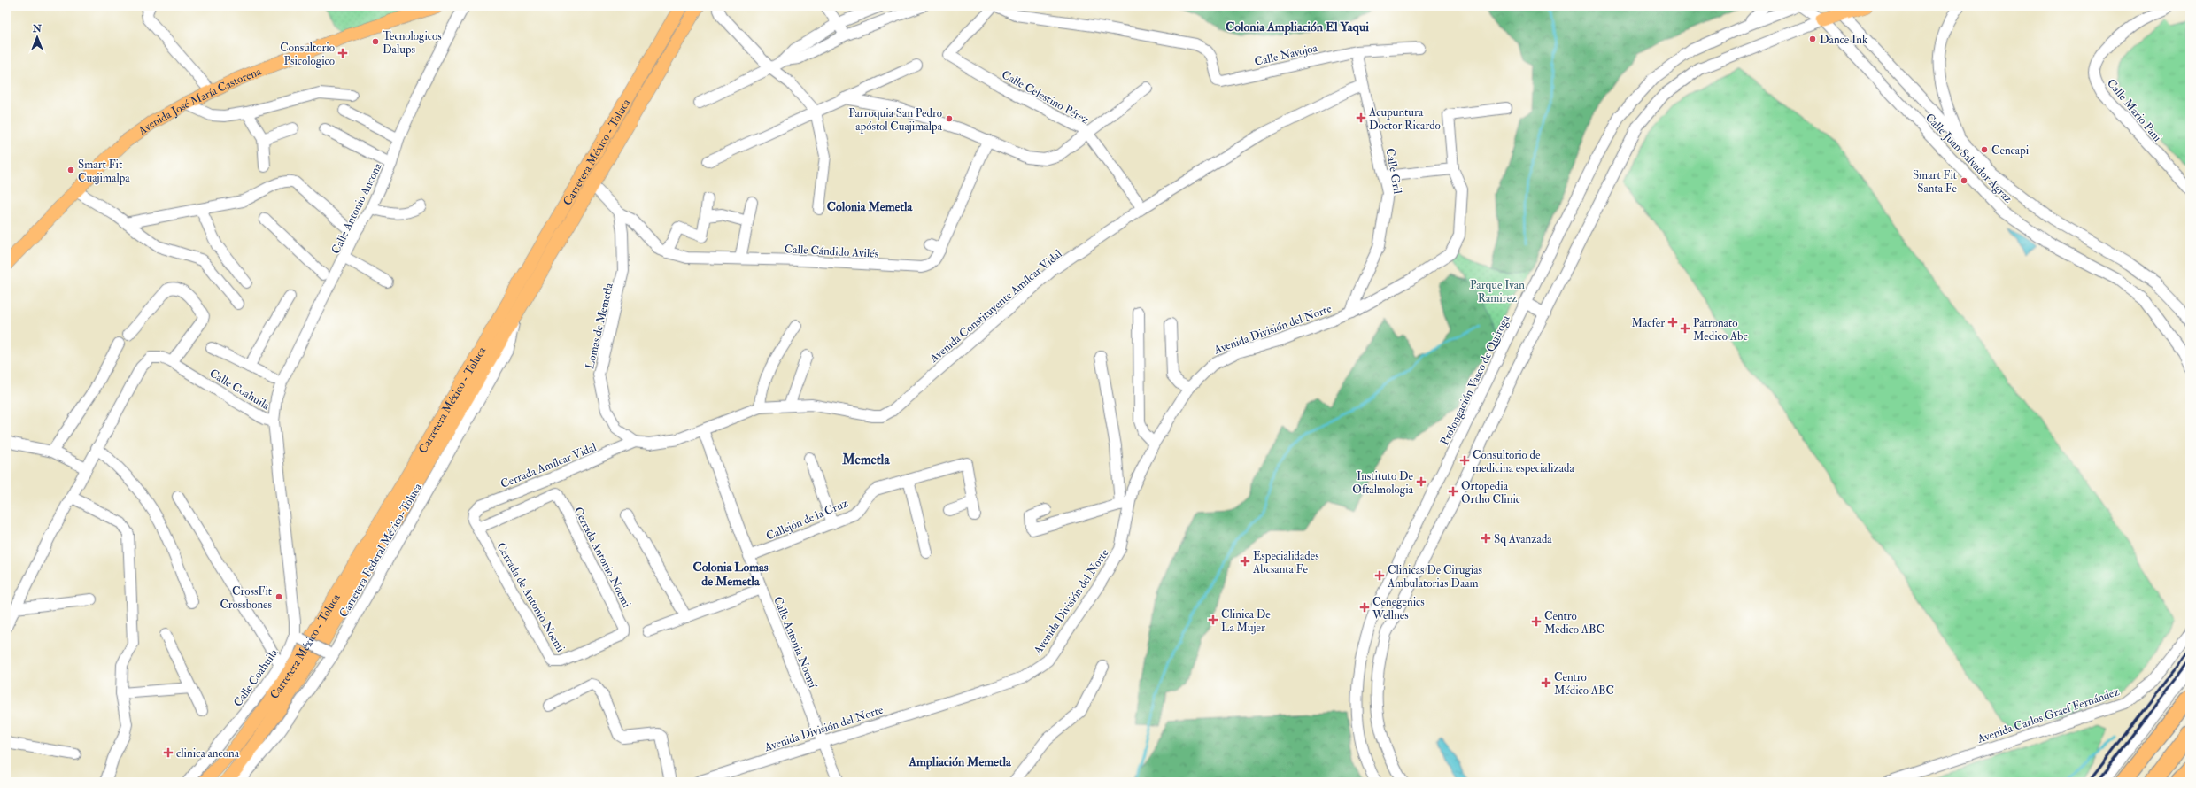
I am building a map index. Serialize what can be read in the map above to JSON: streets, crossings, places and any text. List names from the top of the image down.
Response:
{
  "streets": {
    "main road": ["Avenida José María Castorena", "Carretera México - Toluca"],
    "street": [
      "Calle Navojoa",
      "Calle Celestino Pérez",
      "Calle Mario Pani",
      "Calle Juan Salvador Agraz",
      "Calle Gril",
      "Calle Antonio Ancona",
      "Calle Cándido Avilés",
      "Avenida Constituyente Amílcar Vidal",
      "Lomas de Memetla",
      "Avenida División del Norte",
      "Prolongación Vasco de Quiroga",
      "Calle Coahuila",
      "Cerrada Amílcar Vidal",
      "Callejón de la Cruz",
      "Carretera Federal México-Toluca",
      "Cerrada Antonio Noemi",
      "Cerrada de Antonio Noemi",
      "Calle Antonia Noemí",
      "Avenida Carlos Graef Fernández"
    ]
  },
  "crossings": [
    ["Calle Navojoa", "Calle Gril"],
    ["Calle Celestino Pérez", "Avenida Constituyente Amílcar Vidal"],
    ["Carretera México - Toluca", "Carretera Federal México-Toluca"],
    ["Calle Gril", "Avenida Constituyente Amílcar Vidal"],
    ["Calle Gril", "Avenida División del Norte"],
    ["Calle Antonio Ancona", "Calle Coahuila"],
    ["Calle Cándido Avilés", "Lomas de Memetla"],
    ["Avenida Constituyente Amílcar Vidal", "Calle Antonia Noemí"],
    ["Lomas de Memetla", "Cerrada Amílcar Vidal"],
    ["Avenida División del Norte", "Calle Antonia Noemí"],
    ["Cerrada Amílcar Vidal", "Cerrada de Antonio Noemi"],
    ["Callejón de la Cruz", "Calle Antonia Noemí"],
    ["Cerrada Antonio Noemi", "Cerrada de Antonio Noemi"]
  ],
  "districts": [
    "Colonia Ampliación El Yaqui",
    "Colonia Memetla",
    "Memetla",
    "Colonia Lomas de Memetla",
    "Ampliación Memetla"
  ],
  "parks": ["Parque Ivan Ramirez"],
  "places": {
    "other": [
      "Dance Ink",
      "Tecnologicos Dalups",
      "Parroquia San Pedro apóstol Cuajimalpa",
      "Cencapi",
      "Smart Fit Cuajimalpa",
      "Smart Fit Santa Fe",
      "CrossFit Crossbones"
    ],
    "health": [
      "Consultorio Psicologico",
      "Acupuntura Doctor Ricardo",
      "Macfer",
      "Patronato Medico Abc",
      "Consultorio de medicina especializada",
      "Instituto De Oftalmologia",
      "Ortopedia Ortho Clinic",
      "Sq Avanzada",
      "Especialidades Abcsanta Fe",
      "Clinicas De Cirugias Ambulatorias Daam",
      "Cenegenics Wellnes",
      "Clinica De La Mujer",
      "Centro Medico ABC",
      "Centro Médico ABC",
      "clinica ancona"
    ]
  },
  "north": "top"
}
